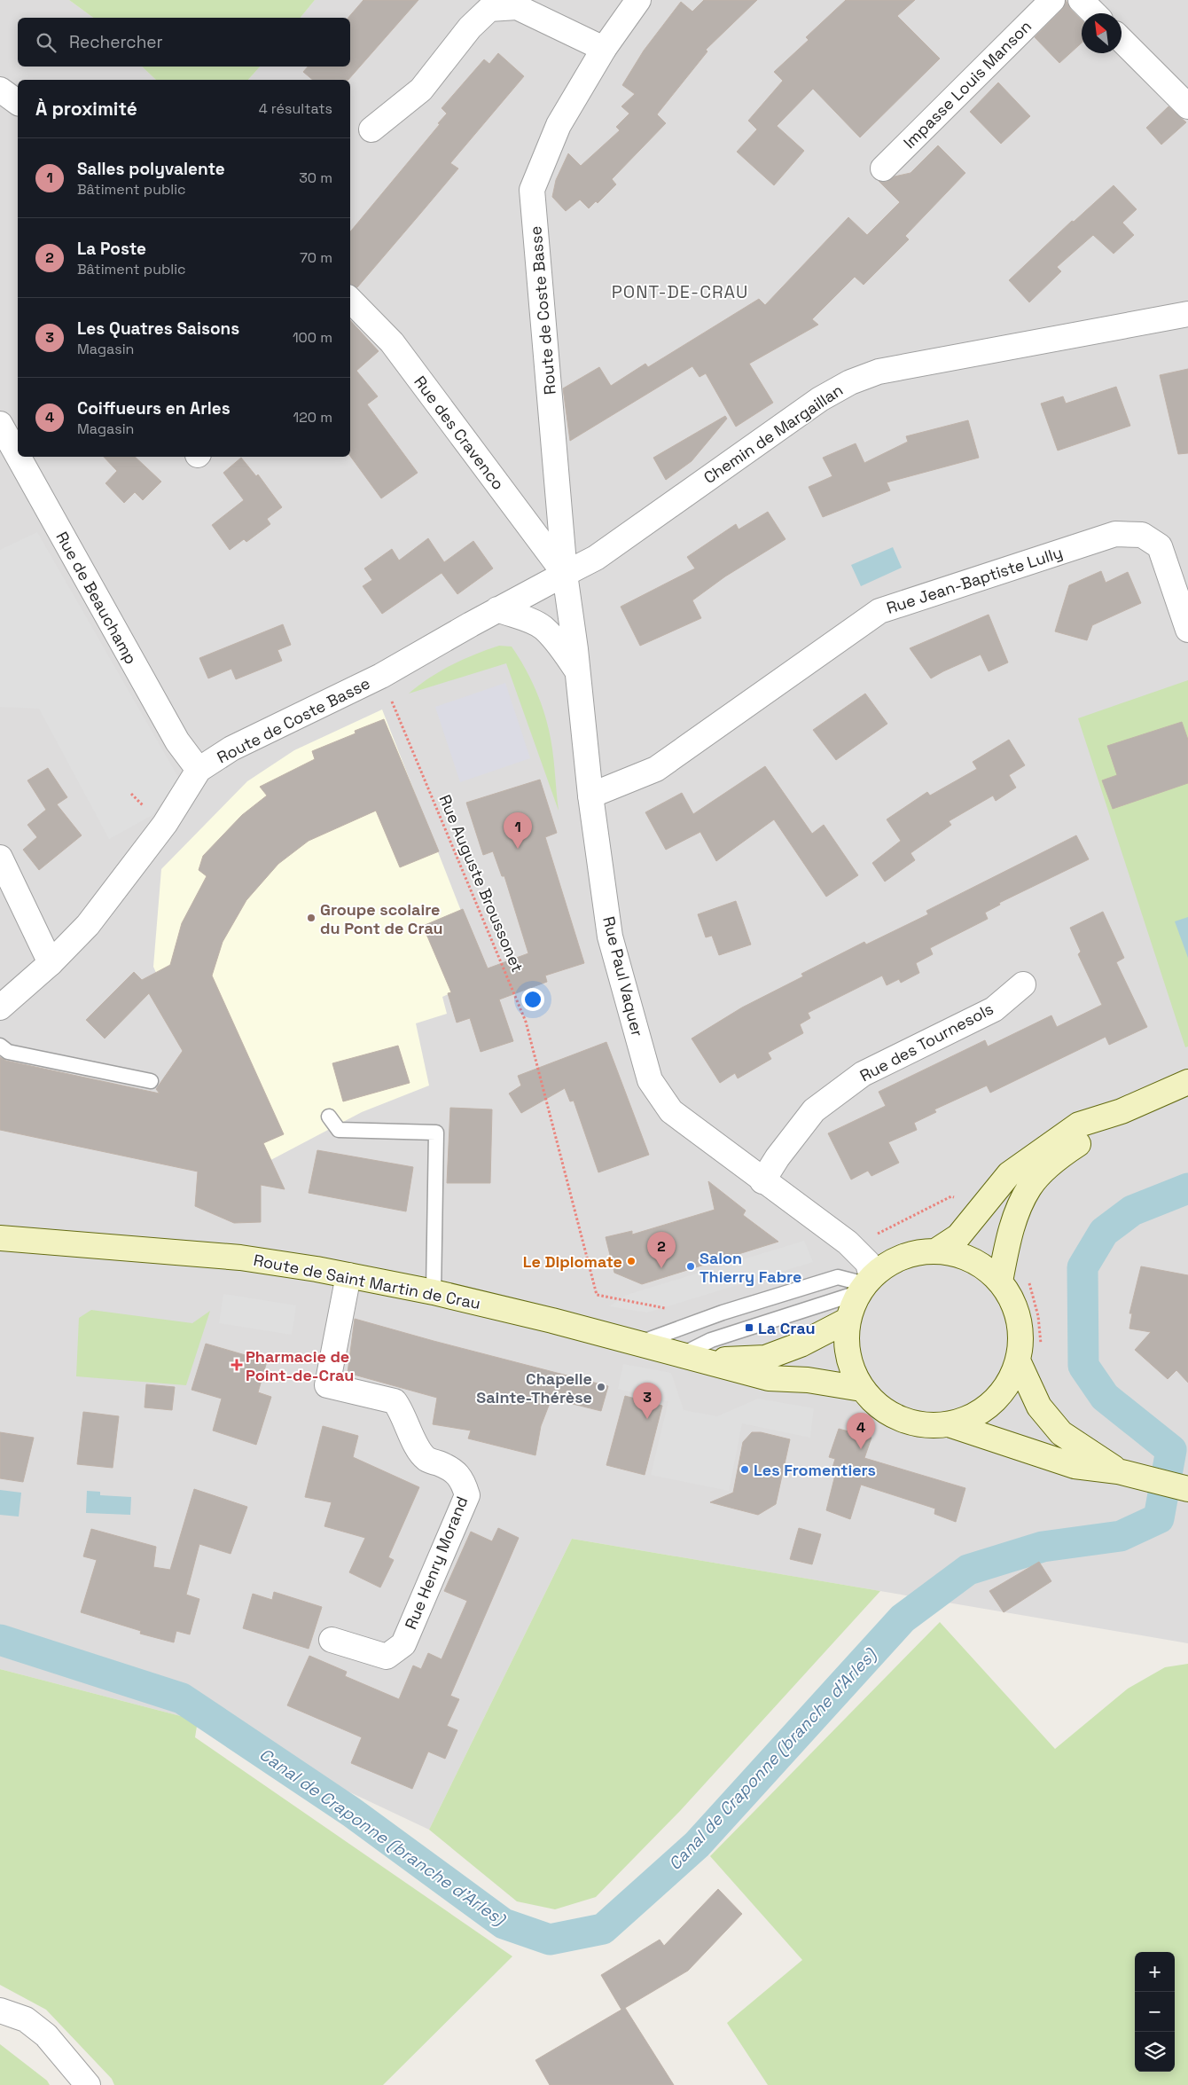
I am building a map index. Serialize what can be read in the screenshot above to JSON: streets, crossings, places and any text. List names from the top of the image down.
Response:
{
  "streets": {
    "main road": ["Route de Saint Martin de Crau"],
    "street": [
      "Impasse Louis Manson",
      "Route de Coste Basse",
      "Rue des Cravenco",
      "Chemin de Margaillan",
      "Rue Jean-Baptiste Lully",
      "Rue de Beauchamp",
      "Rue Paul Vaquer",
      "Rue des Tournesols",
      "Rue Henry Morand"
    ],
    "path": ["Rue Auguste Broussonet"]
  },
  "crossings": [
    ["Route de Coste Basse", "Rue des Cravenco"],
    ["Route de Coste Basse", "Chemin de Margaillan"],
    ["Route de Coste Basse", "Rue de Beauchamp"],
    ["Route de Coste Basse", "Rue Auguste Broussonet"],
    ["Route de Coste Basse", "Rue Paul Vaquer"],
    ["Rue des Cravenco", "Chemin de Margaillan"],
    ["Rue des Cravenco", "Rue Paul Vaquer"],
    ["Chemin de Margaillan", "Rue Paul Vaquer"],
    ["Rue Jean-Baptiste Lully", "Rue Paul Vaquer"],
    ["Rue Paul Vaquer", "Rue des Tournesols"],
    ["Route de Saint Martin de Crau", "Rue Henry Morand"]
  ],
  "districts": ["PONT-DE-CRAU"],
  "water": ["Canal de Craponne (branche d'Arles)"],
  "places": {
    "other": [
      "Groupe scolaire du Pont de Crau",
      "Le Diplomate",
      "Salon Thierry Fabre",
      "Chapelle Sainte-Thérèse",
      "Les Fromentiers"
    ],
    "transit": ["La Crau"],
    "health": ["Pharmacie de Point-de-Crau"]
  },
  "north": "top left",
  "page": {
    "search": "Rechercher",
    "heading": ["À proximité", "4 résultats"],
    "list": [
      {
        "mark": "1",
        "name": "Salles polyvalente",
        "note": "Bâtiment public",
        "value": "30 m"
      },
      {
        "mark": "2",
        "name": "La Poste",
        "note": "Bâtiment public",
        "value": "70 m"
      },
      {
        "mark": "3",
        "name": "Les Quatres Saisons",
        "note": "Magasin",
        "value": "100 m"
      },
      {
        "mark": "4",
        "name": "Coiffueurs en Arles",
        "note": "Magasin",
        "value": "120 m"
      }
    ],
    "pins": [
      "1",
      "2",
      "3",
      "4"
    ],
    "map_buttons": ["+", "−"]
  }
}
